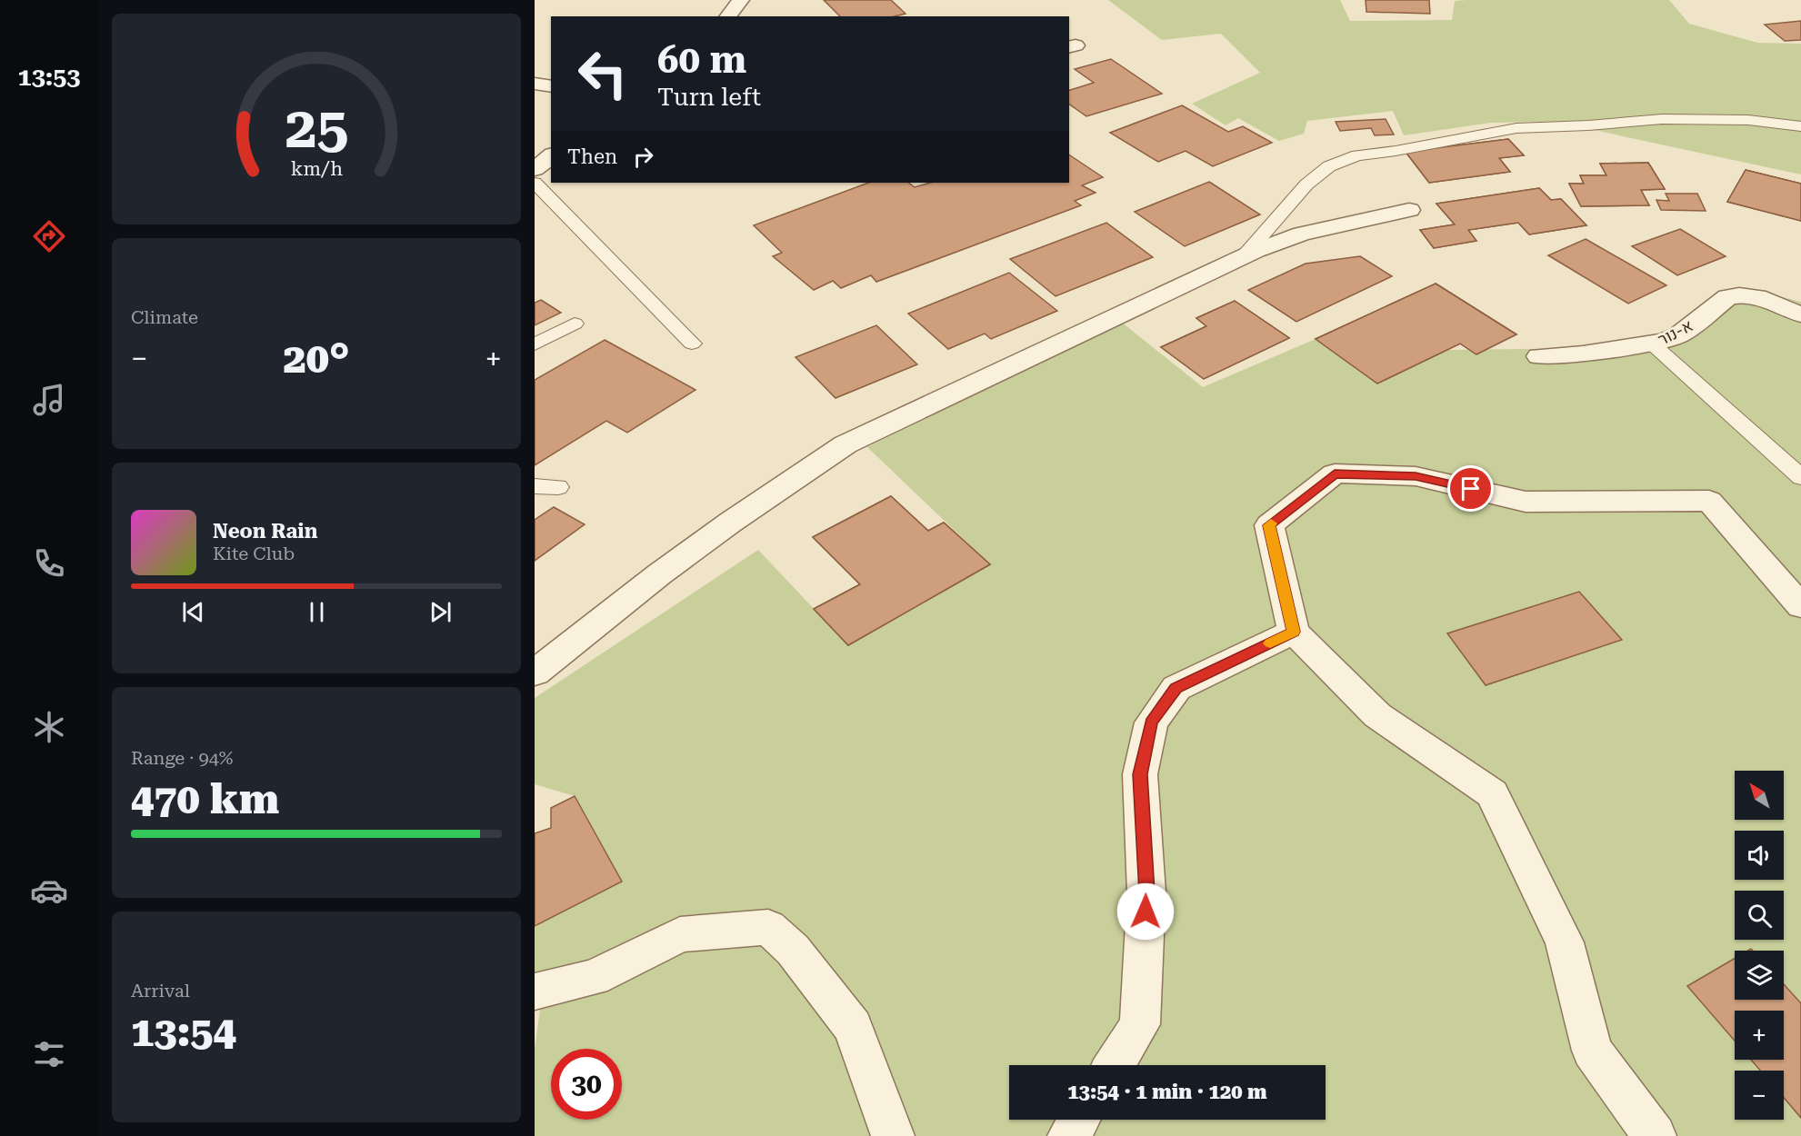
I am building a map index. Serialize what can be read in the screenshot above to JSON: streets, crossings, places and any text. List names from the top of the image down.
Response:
{
  "streets": {
    "street": ["א-נור"]
  },
  "north": "top left",
  "page": {
    "tabs": "13:53",
    "turn": ["60 m", "Turn left"],
    "then": "Then",
    "tile": [
      "Climate",
      ["Range · 94%", "470 km"],
      ["Arrival", "13:54"]
    ],
    "heat": ["−", "20°", "+"],
    "song": ["Neon Rain", "Kite Club"],
    "map_buttons": ["+", "−"],
    "limit": "30",
    "trip": "13:54 · 1 min · 120 m",
    "gauge": ["25", "km/h"]
  }
}
